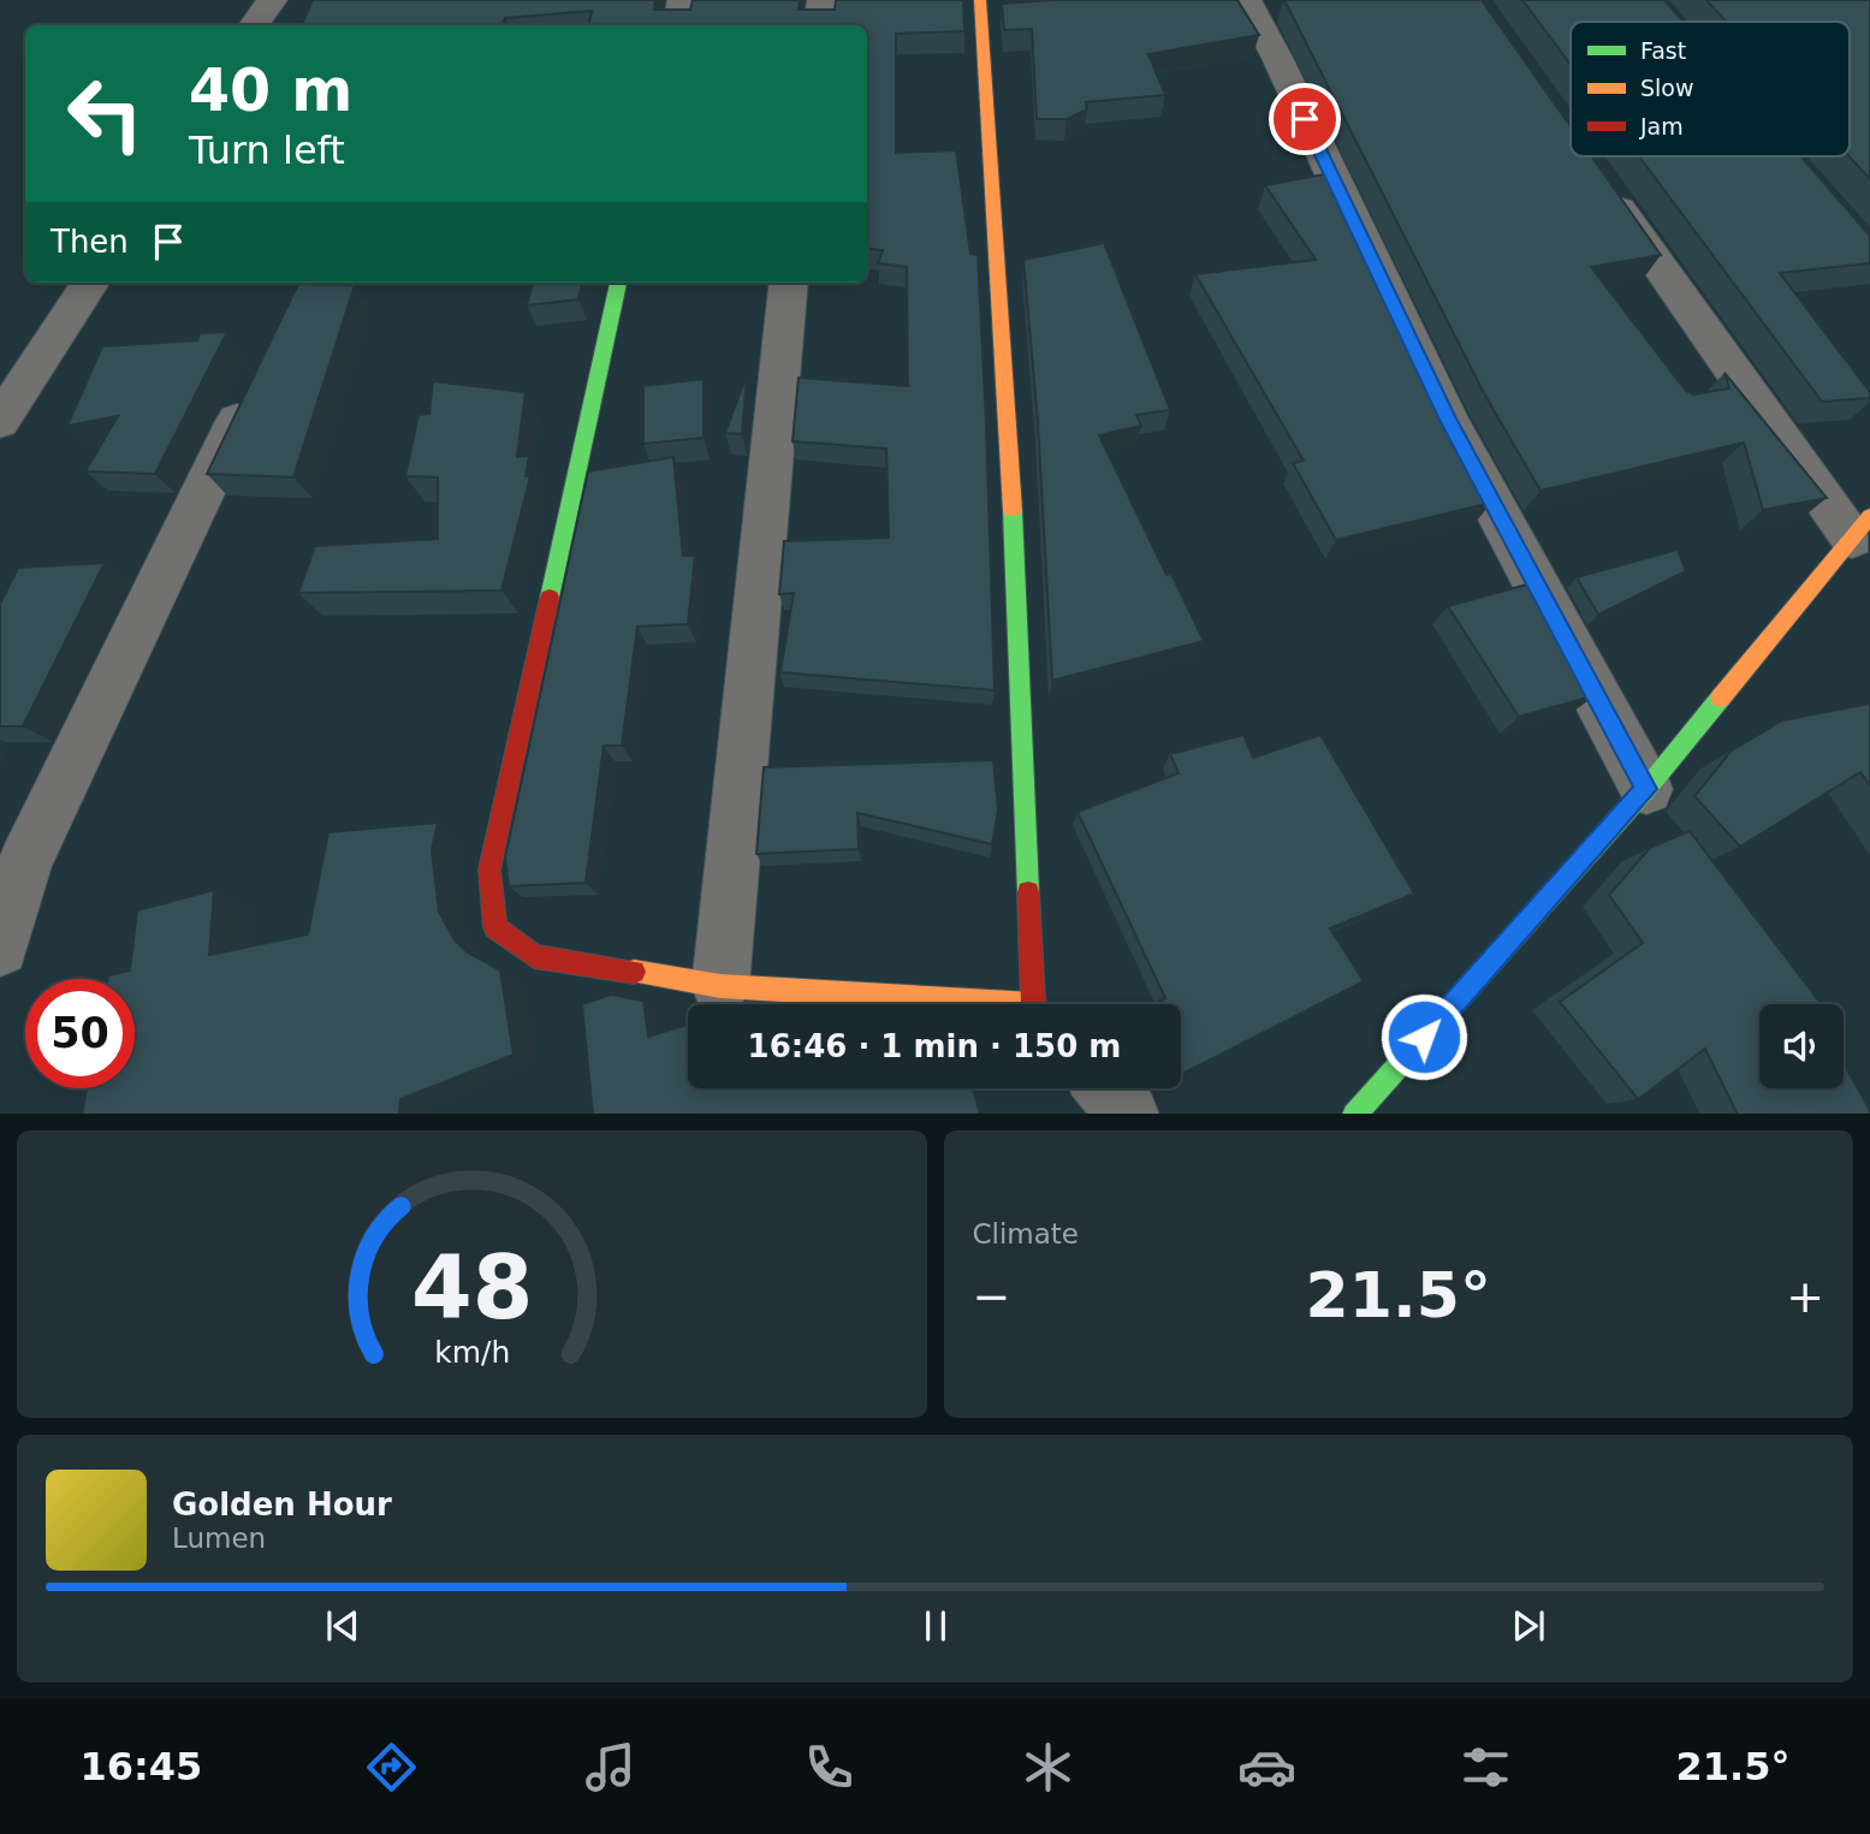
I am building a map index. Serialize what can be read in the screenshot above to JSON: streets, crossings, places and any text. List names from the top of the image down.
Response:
{
  "legend": ["Fast", "Slow", "Jam"],
  "page": {
    "turn": ["40 m", "Turn left"],
    "then": "Then",
    "limit": "50",
    "trip": "16:46 · 1 min · 150 m",
    "tile": "Climate",
    "heat": ["−", "21.5°", "+"],
    "song": ["Golden Hour", "Lumen"],
    "tabs": ["16:45", "21.5°"],
    "gauge": ["48", "km/h"]
  }
}
